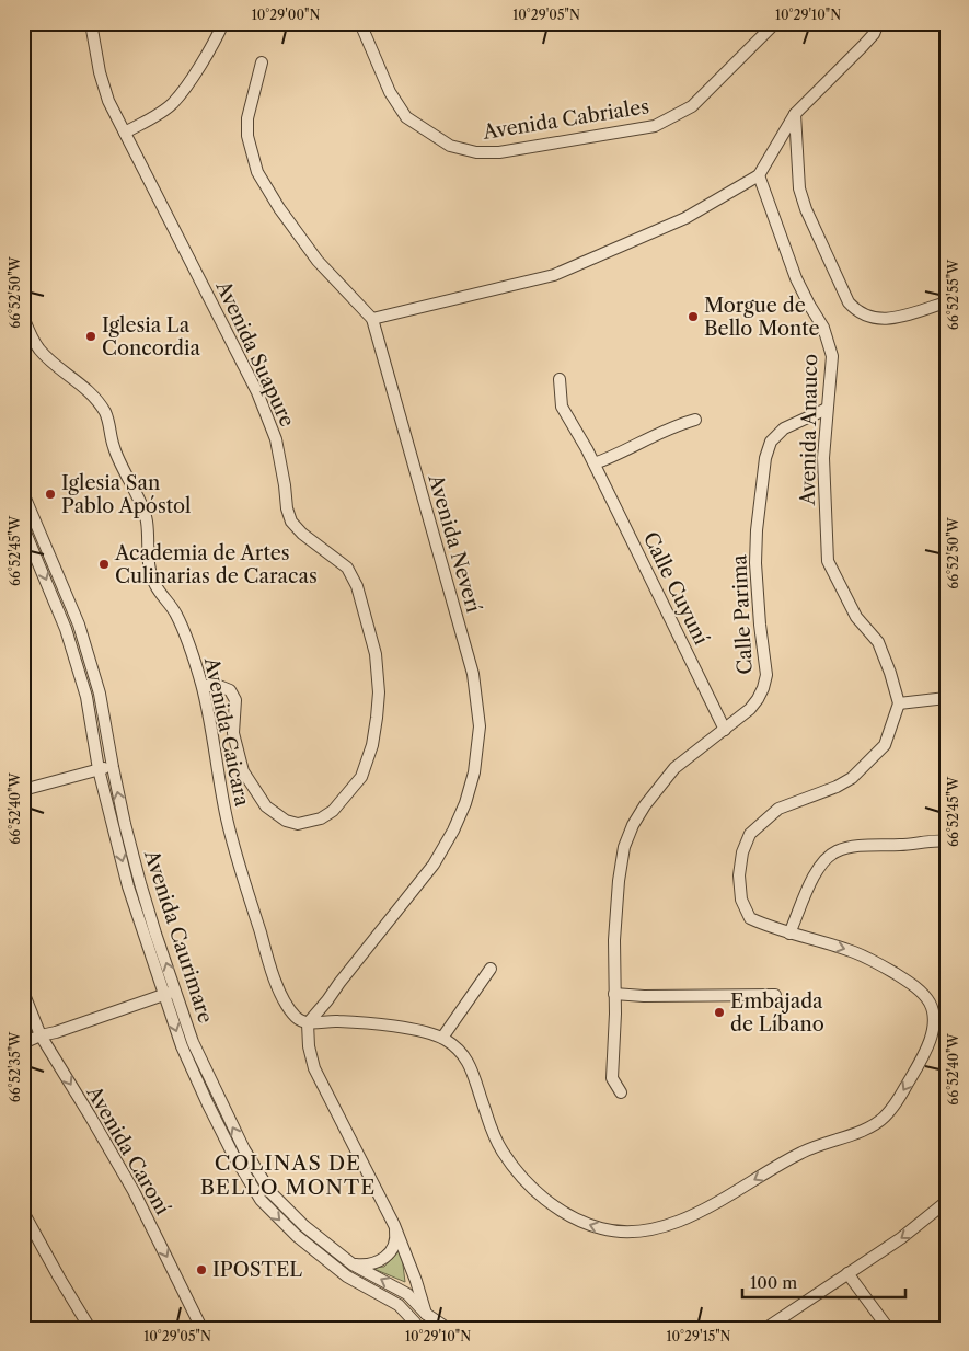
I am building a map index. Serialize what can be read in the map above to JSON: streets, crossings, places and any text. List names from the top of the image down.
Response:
{
  "streets": {
    "street": [
      "Avenida Cabriales",
      "Avenida Suapure",
      "Avenida Anauco",
      "Avenida Neverí",
      "Calle Cuyuní",
      "Calle Parima",
      "Avenida Caicara",
      "Avenida Caurimare",
      "Avenida Caroní"
    ]
  },
  "crossings": [
    ["Avenida Suapure", "Avenida Caicara"],
    ["Avenida Anauco", "Calle Parima"],
    ["Avenida Neverí", "Avenida Caicara"],
    ["Calle Cuyuní", "Calle Parima"]
  ],
  "one_way": ["Avenida Caroní"],
  "districts": ["COLINAS DE BELLO MONTE"],
  "places": [
    "Morgue de Bello Monte",
    "Iglesia La Concordia",
    "Iglesia San Pablo Apóstol",
    "Academia de Artes Culinarias de Caracas",
    "Embajada de Líbano",
    "IPOSTEL"
  ],
  "scale_bar": "100 m",
  "coordinates": [
    "10°29'00\"N",
    "10°29'05\"N",
    "10°29'10\"N",
    "66°52'50\"W",
    "66°52'55\"W",
    "66°52'45\"W",
    "66°52'40\"W",
    "66°52'35\"W",
    "10°29'15\"N"
  ]
}
